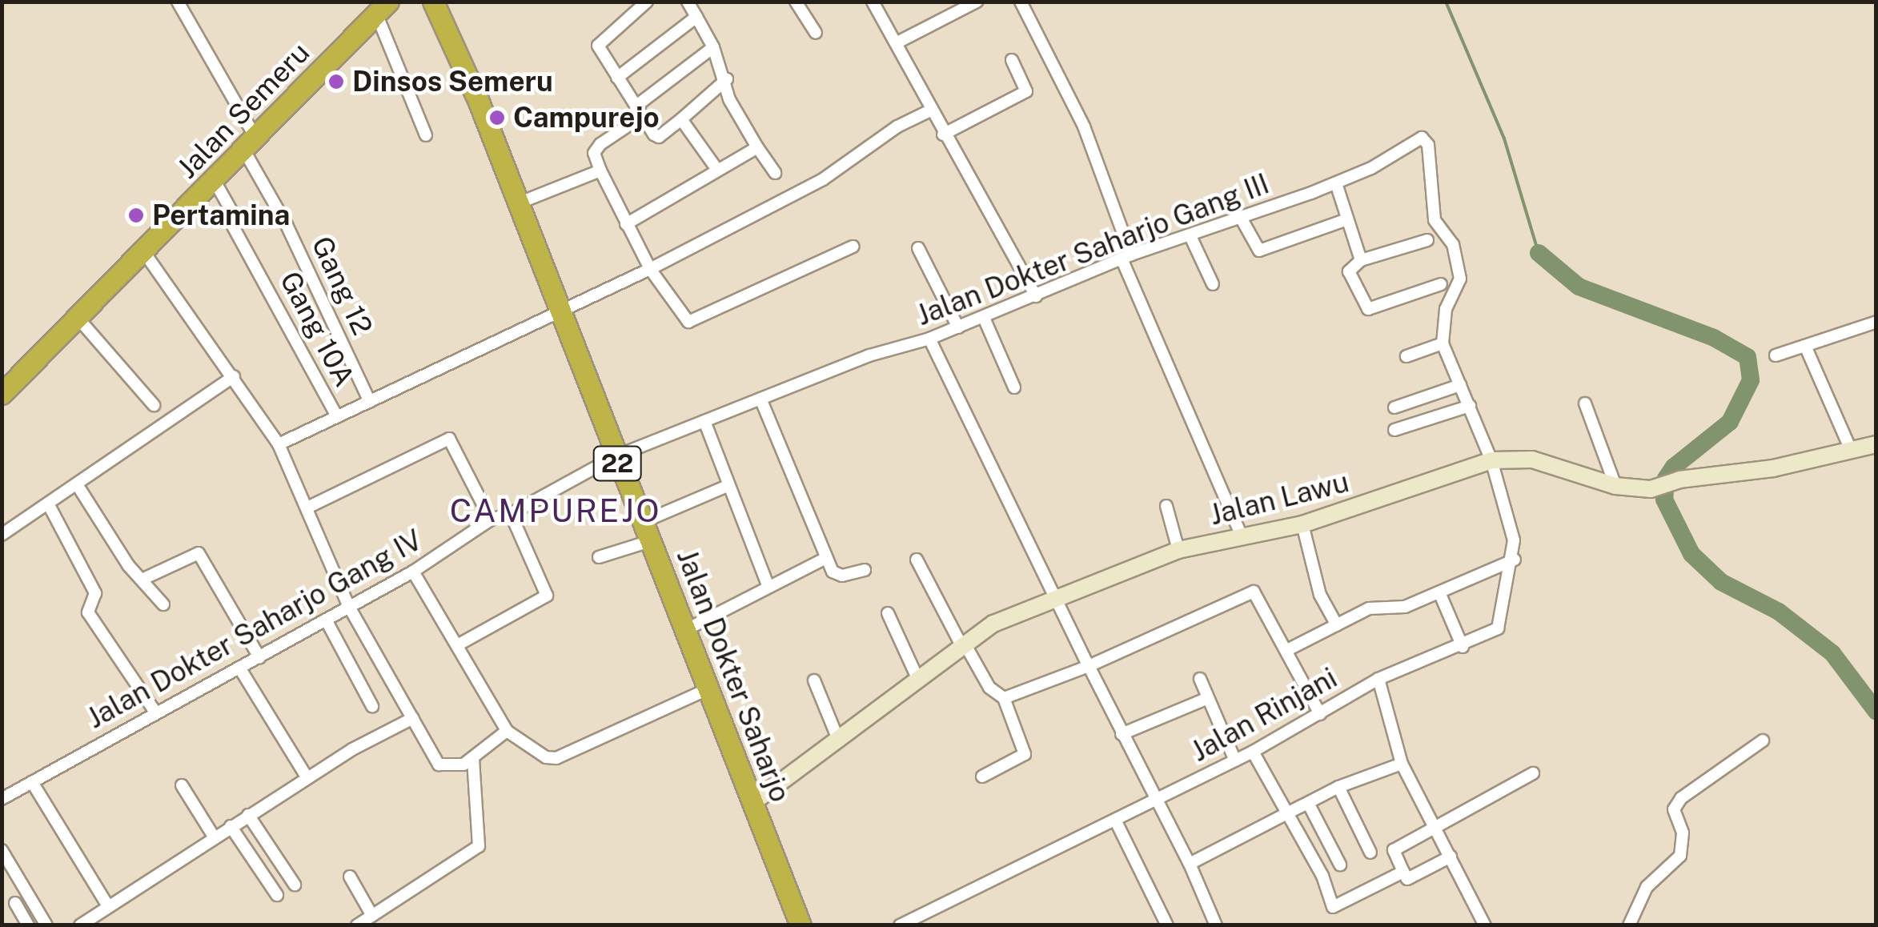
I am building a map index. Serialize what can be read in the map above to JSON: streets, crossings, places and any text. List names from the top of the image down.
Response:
{
  "streets": {
    "highway": ["Jalan Semeru", "22", "Jalan Dokter Saharjo"],
    "street": [
      "Jalan Dokter Saharjo Gang III",
      "Gang 12",
      "Gang 10A",
      "Jalan Lawu",
      "Jalan Dokter Saharjo Gang IV",
      "Jalan Rinjani"
    ]
  },
  "crossings": [
    ["Jalan Semeru", "Gang 12"],
    ["Jalan Semeru", "Gang 10A"],
    ["Jalan Dokter Saharjo Gang III", "Jalan Dokter Saharjo Gang IV"],
    ["Jalan Dokter Saharjo Gang III", "Jalan Dokter Saharjo"],
    ["Jalan Dokter Saharjo Gang III", "Jalan Rinjani"],
    ["Jalan Lawu", "Jalan Dokter Saharjo"],
    ["Jalan Lawu", "Jalan Rinjani"],
    ["Jalan Dokter Saharjo Gang IV", "Jalan Dokter Saharjo"]
  ],
  "districts": ["CAMPUREJO"],
  "places": ["Dinsos Semeru", "Campurejo", "Pertamina"]
}
